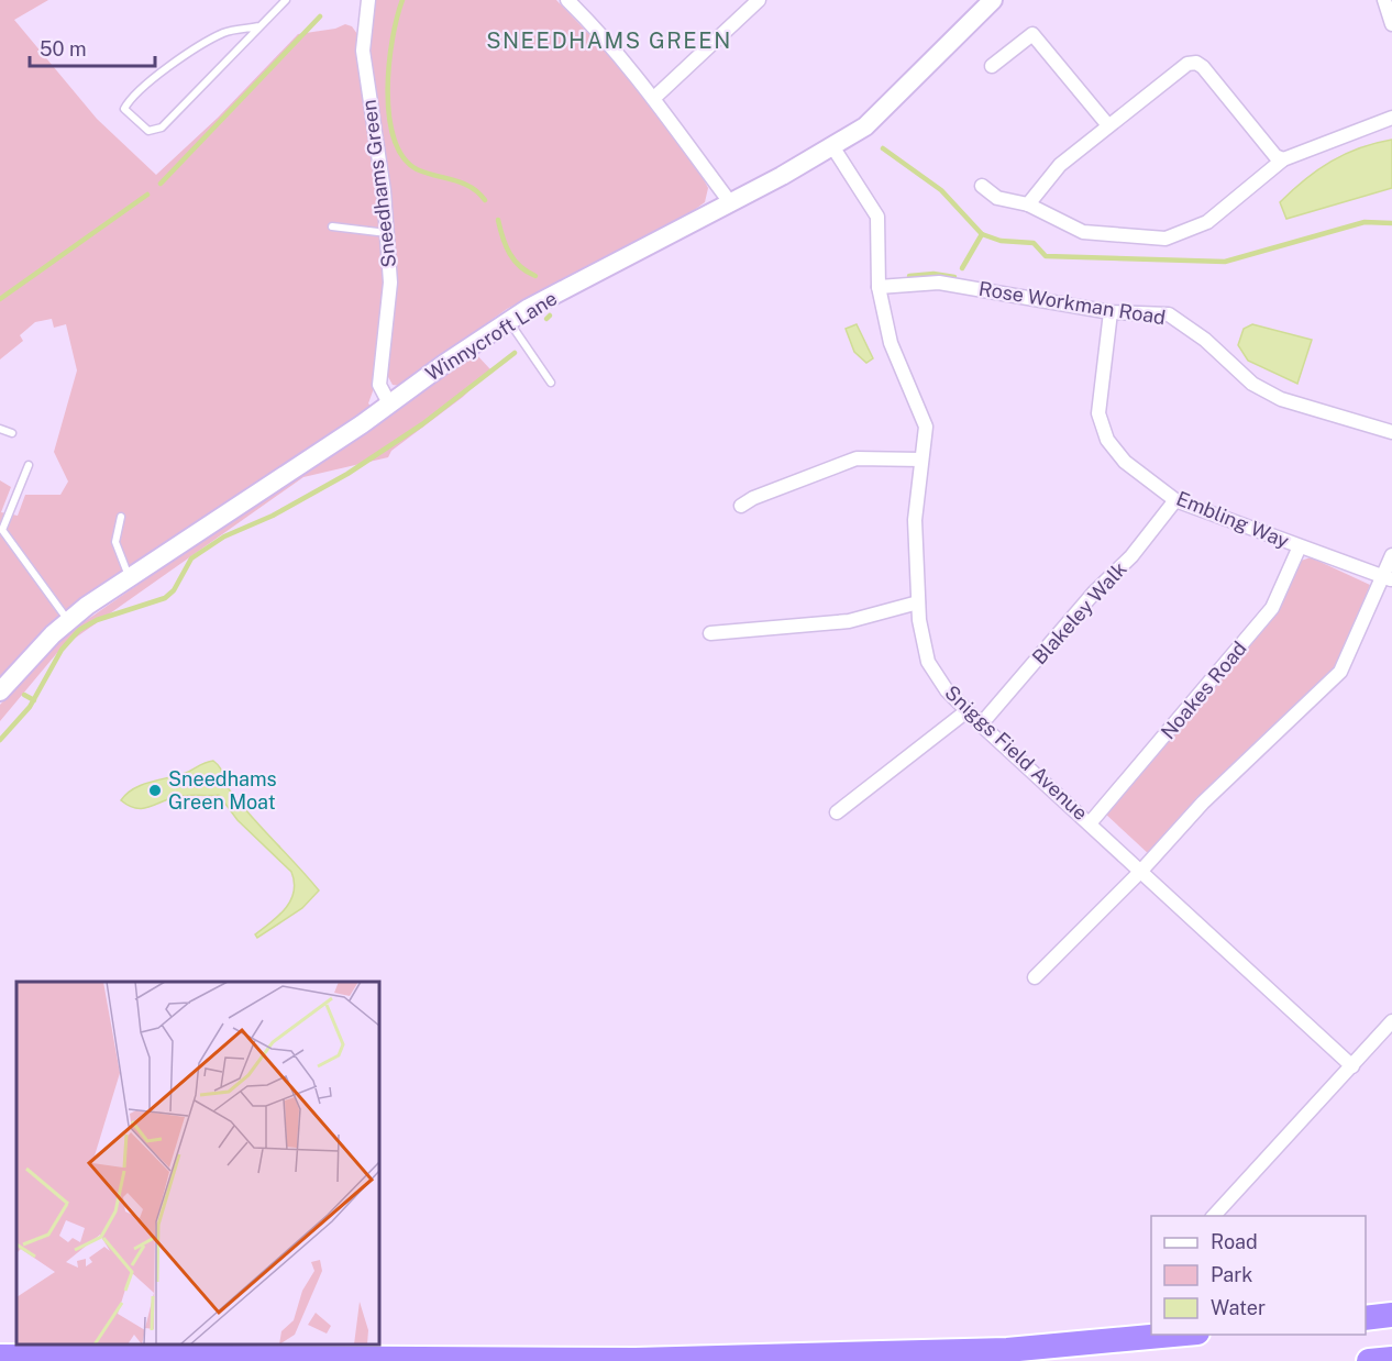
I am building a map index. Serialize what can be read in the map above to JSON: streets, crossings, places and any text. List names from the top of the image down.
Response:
{
  "streets": {
    "street": [
      "Sneedhams Green",
      "Rose Workman Road",
      "Winnycroft Lane",
      "Embling Way",
      "Blakeley Walk",
      "Noakes Road",
      "Sniggs Field Avenue"
    ]
  },
  "crossings": [
    ["Sneedhams Green", "Winnycroft Lane"],
    ["Rose Workman Road", "Embling Way"],
    ["Rose Workman Road", "Sniggs Field Avenue"],
    ["Winnycroft Lane", "Sniggs Field Avenue"],
    ["Embling Way", "Blakeley Walk"],
    ["Embling Way", "Noakes Road"],
    ["Blakeley Walk", "Sniggs Field Avenue"],
    ["Noakes Road", "Sniggs Field Avenue"]
  ],
  "districts": ["SNEEDHAMS GREEN"],
  "places": ["Sneedhams Green Moat"],
  "legend": ["Road", "Park", "Water"],
  "scale_bar": "50 m"
}
